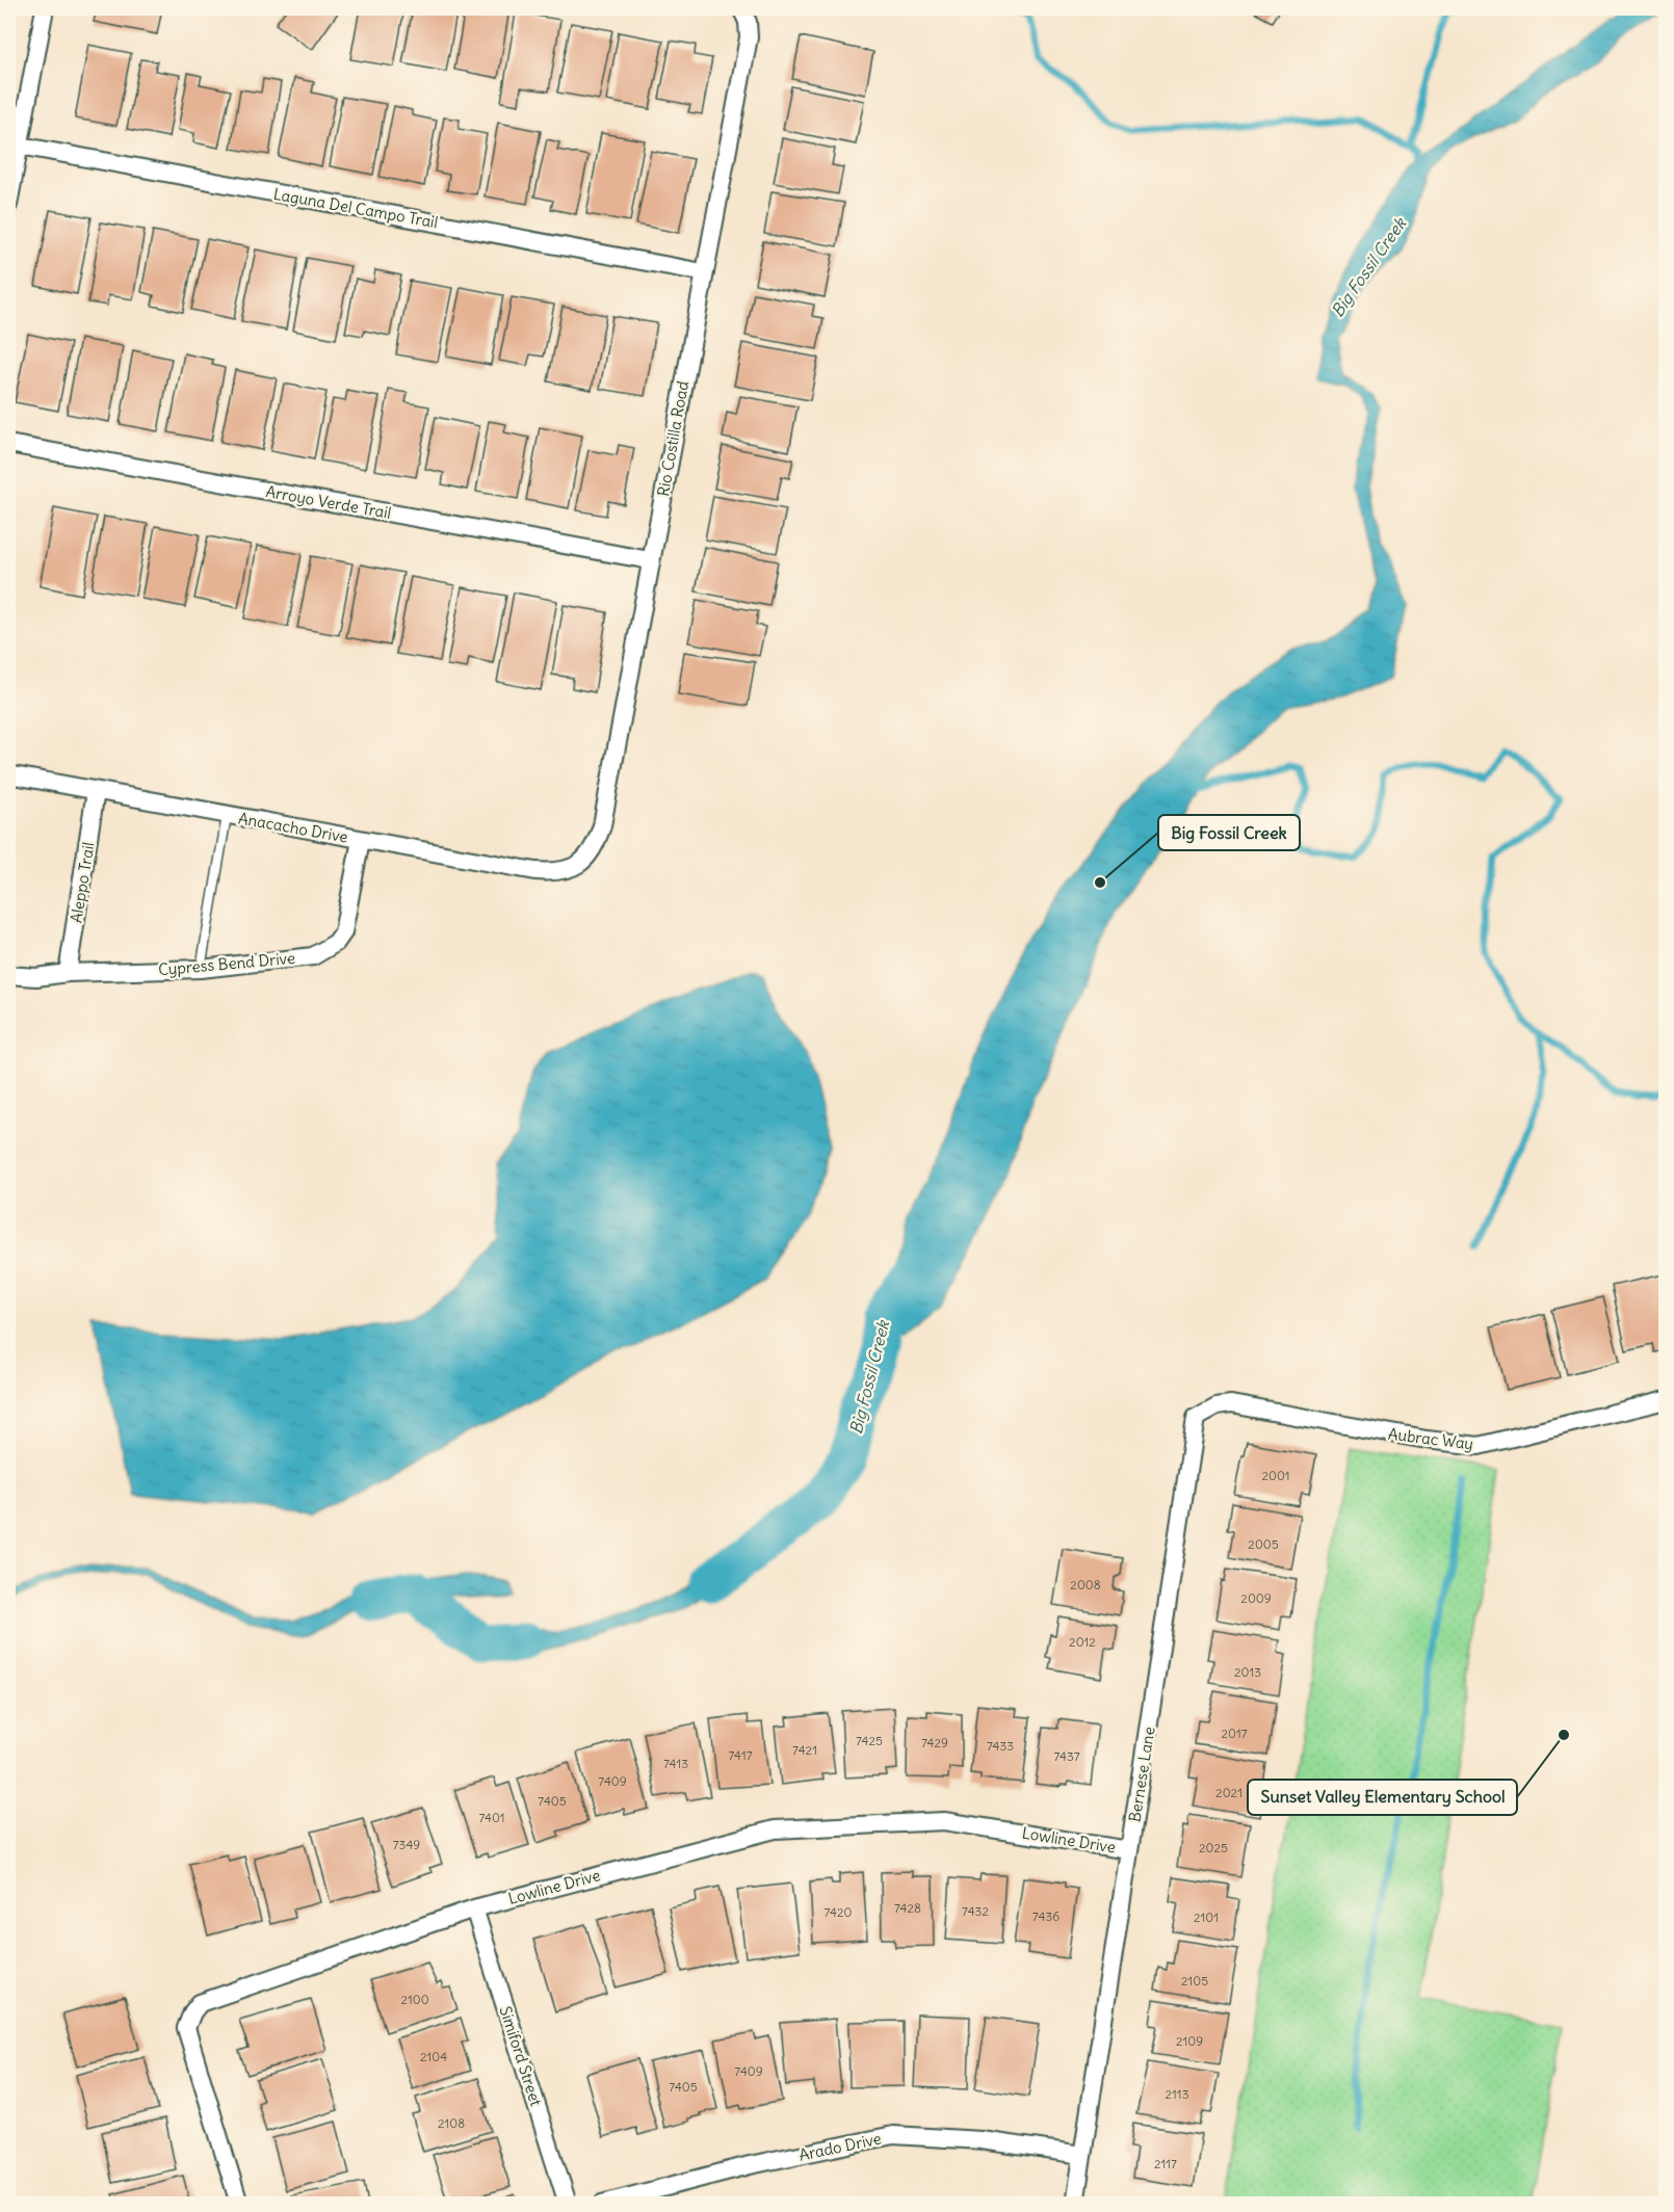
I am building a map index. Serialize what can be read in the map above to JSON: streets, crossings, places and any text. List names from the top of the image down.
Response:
{
  "streets": {
    "street": [
      "Laguna Del Campo Trail",
      "Rio Costilla Road",
      "Arroyo Verde Trail",
      "Anacacho Drive",
      "Aleppo Trail",
      "Cypress Bend Drive",
      "Aubrac Way",
      "Bernese Lane",
      "Lowline Drive",
      "Simiford Street",
      "Arado Drive"
    ]
  },
  "crossings": [
    ["Laguna Del Campo Trail", "Rio Costilla Road"],
    ["Rio Costilla Road", "Arroyo Verde Trail"],
    ["Rio Costilla Road", "Anacacho Drive"],
    ["Anacacho Drive", "Aleppo Trail"],
    ["Anacacho Drive", "Cypress Bend Drive"],
    ["Aleppo Trail", "Cypress Bend Drive"],
    ["Aubrac Way", "Bernese Lane"],
    ["Bernese Lane", "Lowline Drive"],
    ["Bernese Lane", "Arado Drive"],
    ["Lowline Drive", "Simiford Street"]
  ],
  "water": ["Big Fossil Creek"],
  "places": ["Big Fossil Creek", "Sunset Valley Elementary School"],
  "house_numbers": [
    "2001",
    "2005",
    "2008",
    "2009",
    "2012",
    "2013",
    "2017",
    "7425",
    "7429",
    "7433",
    "7421",
    "7417",
    "7437",
    "7413",
    "7409",
    "2021",
    "7405",
    "7401",
    "7349",
    "2025",
    "7428",
    "7432",
    "7420",
    "7436",
    "2101",
    "2105",
    "2100",
    "2109",
    "2104",
    "7409",
    "7405",
    "2113",
    "2108",
    "2117"
  ]
}
